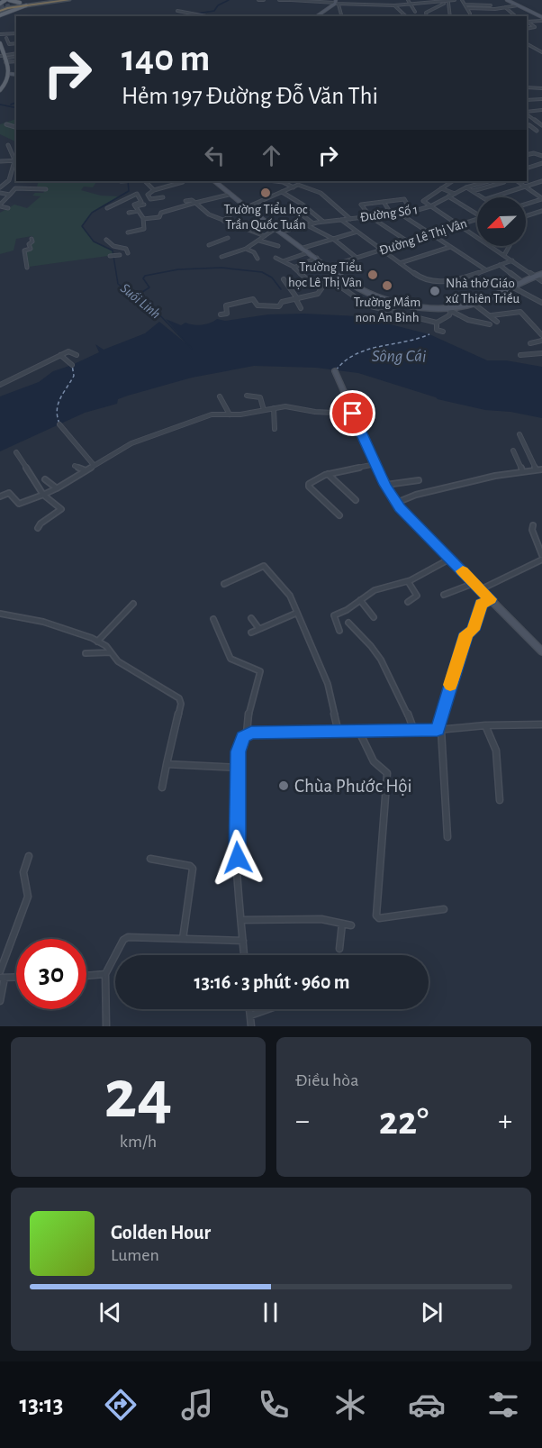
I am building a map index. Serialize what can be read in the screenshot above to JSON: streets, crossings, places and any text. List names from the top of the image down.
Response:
{
  "streets": {
    "street": ["Đường Số 1", "Đường Lê Thị Vân"]
  },
  "water": ["Suối Linh", "Sông Cái"],
  "places": [
    "Trường Tiểu học Trần Quốc Tuấn",
    "Trường Tiểu học Lê Thị Vân",
    "Trường Mầm non An Bình",
    "Nhà thờ Giáo xứ Thiên Triều",
    "Chùa Phước Hội"
  ],
  "north": "bottom left",
  "page": {
    "turn": ["140 m", "Hẻm 197 Đường Đỗ Văn Thi"],
    "limit": "30",
    "trip": "13:16 · 3 phút · 960 m",
    "tile": [
      ["24", "km/h"],
      "Điều hòa"
    ],
    "heat": ["−", "22°", "+"],
    "song": ["Golden Hour", "Lumen"],
    "tabs": "13:13"
  }
}
